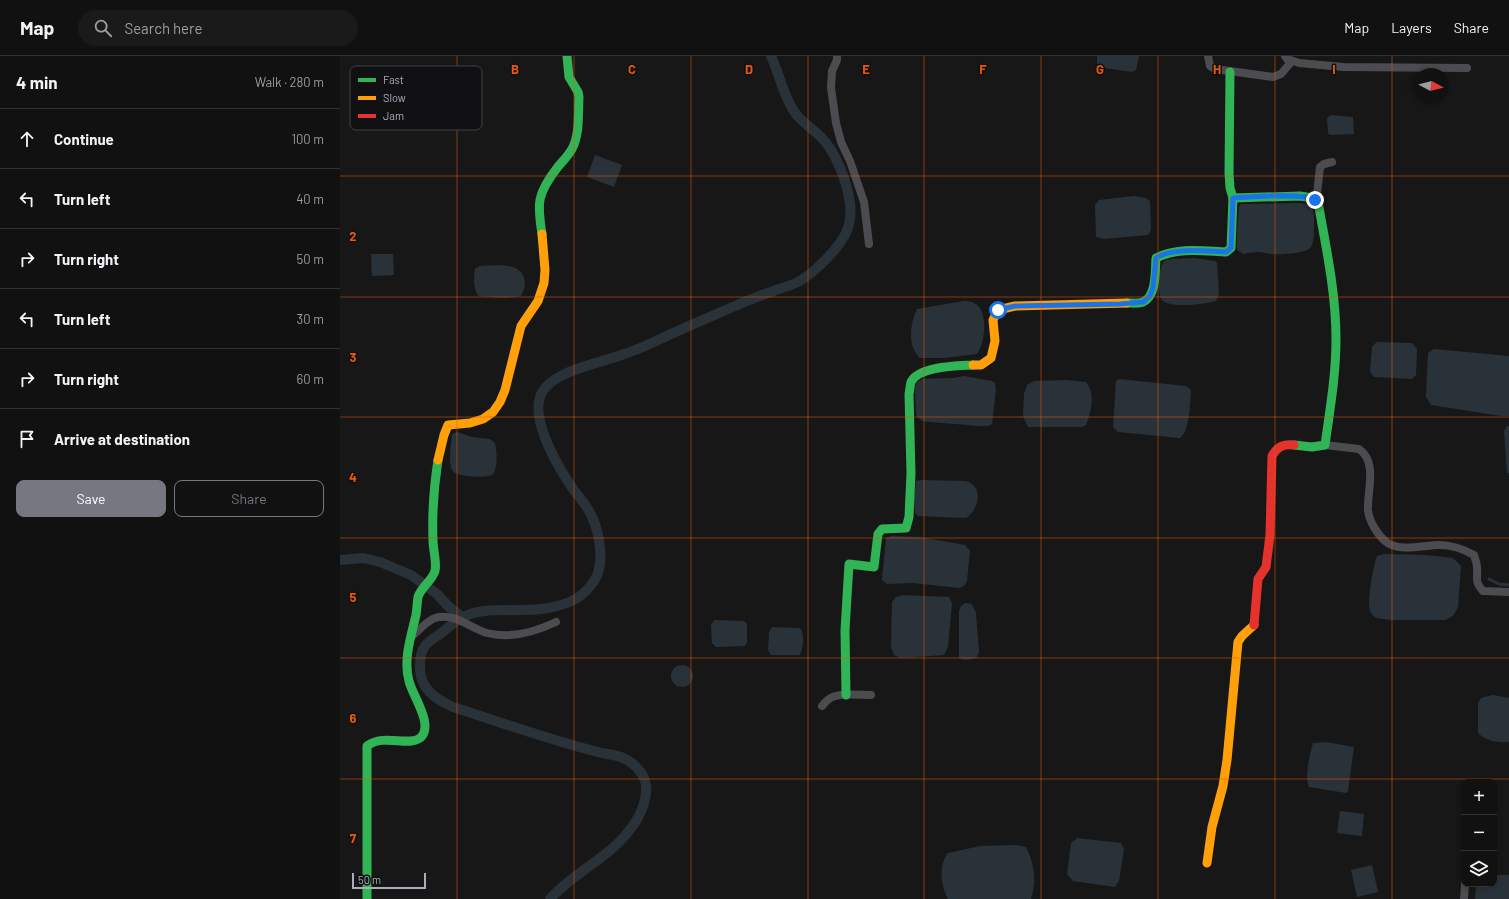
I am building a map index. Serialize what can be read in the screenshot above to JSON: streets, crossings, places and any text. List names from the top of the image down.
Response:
{
  "legend": ["Fast", "Slow", "Jam"],
  "scale_bar": "50 m",
  "north": "right",
  "page": {
    "header": "Map",
    "search": "Search here",
    "nav": ["Map", "Layers", "Share"],
    "heading": ["4 min", "Walk · 280 m"],
    "list": [
      ["Continue", "100 m"],
      ["Turn left", "40 m"],
      ["Turn right", "50 m"],
      ["Turn left", "30 m"],
      ["Turn right", "60 m"],
      "Arrive at destination"
    ],
    "buttons": ["Save", "Share"],
    "map_buttons": ["+", "−"],
    "scale": "50 m"
  },
  "grid": {
    "columns": [
      "B",
      "C",
      "D",
      "E",
      "F",
      "G",
      "H",
      "I"
    ],
    "rows": [
      "2",
      "3",
      "4",
      "5",
      "6",
      "7"
    ]
  }
}
